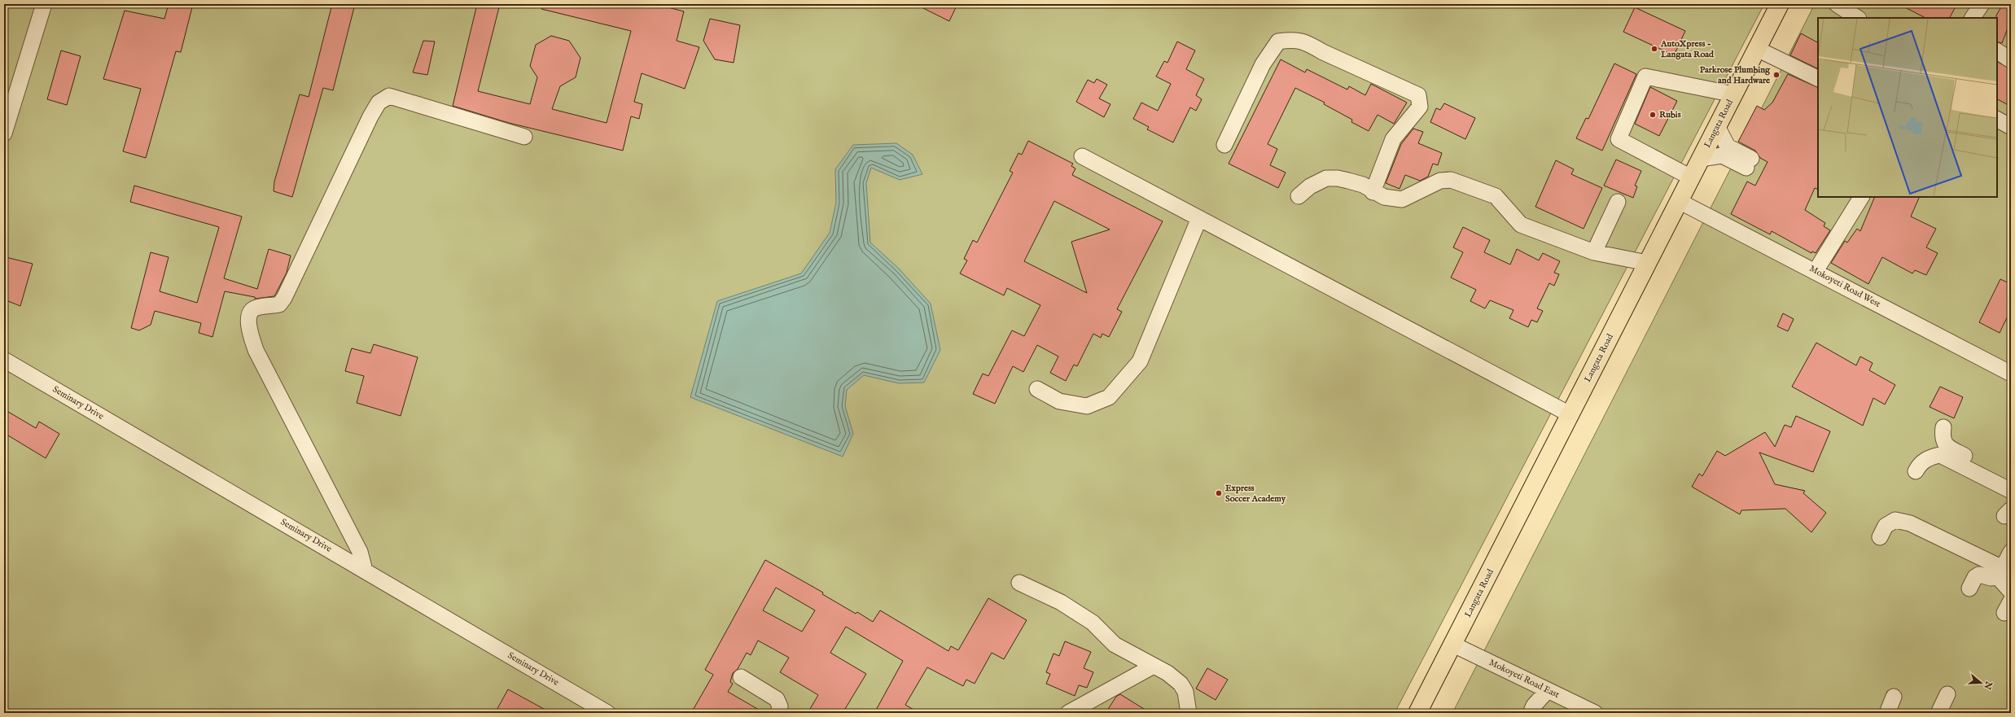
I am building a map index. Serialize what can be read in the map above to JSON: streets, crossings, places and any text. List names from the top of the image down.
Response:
{
  "streets": {
    "main road": ["Langata Road"],
    "street": ["Mokoyeti Road West", "Seminary Drive", "Mokoyeti Road East"]
  },
  "crossings": [
    ["Langata Road", "Mokoyeti Road West"],
    ["Langata Road", "Mokoyeti Road East"]
  ],
  "places": [
    "AutoXpress - Langata Road",
    "Parkrose Plumbing and Hardware",
    "Rubis",
    "Express Soccer Academy"
  ],
  "north": "right"
}
